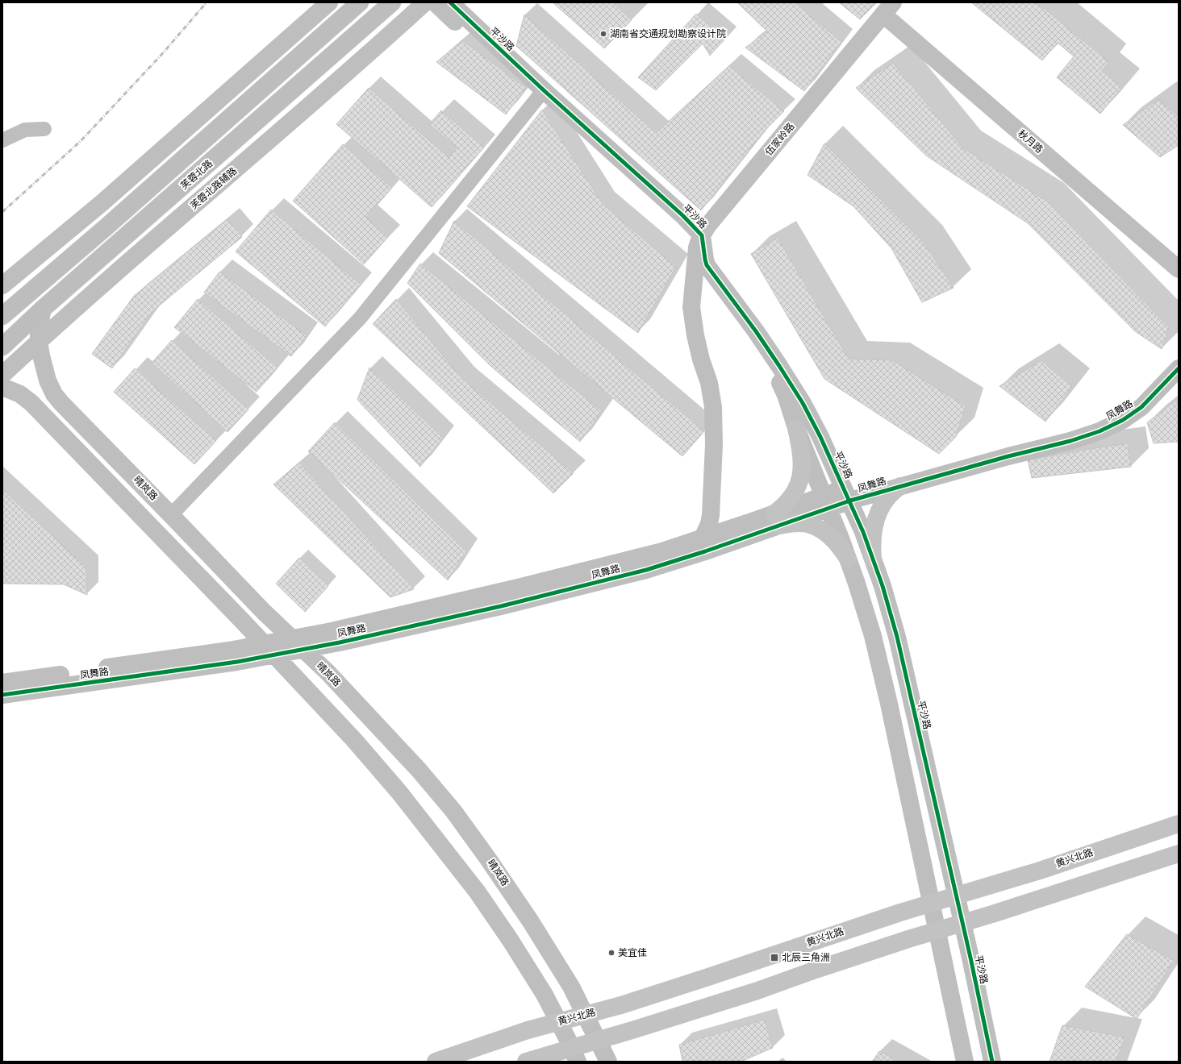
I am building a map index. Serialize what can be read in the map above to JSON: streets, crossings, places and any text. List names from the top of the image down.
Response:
{
  "streets": {
    "main road": ["芙蓉北路", "黄兴北路"],
    "street": [
      "平沙路",
      "伍家岭路",
      "秋月路",
      "芙蓉北路辅路",
      "凤舞路",
      "晴岚路"
    ]
  },
  "crossings": [
    ["平沙路", "伍家岭路"],
    ["平沙路", "凤舞路"],
    ["平沙路", "黄兴北路"],
    ["伍家岭路", "秋月路"],
    ["伍家岭路", "凤舞路"],
    ["芙蓉北路", "晴岚路"],
    ["芙蓉北路辅路", "晴岚路"],
    ["凤舞路", "晴岚路"],
    ["晴岚路", "黄兴北路"]
  ],
  "places": {
    "other": ["湖南省交通规划勘察设计院", "美宜佳"],
    "transit": ["北辰三角洲"]
  }
}
